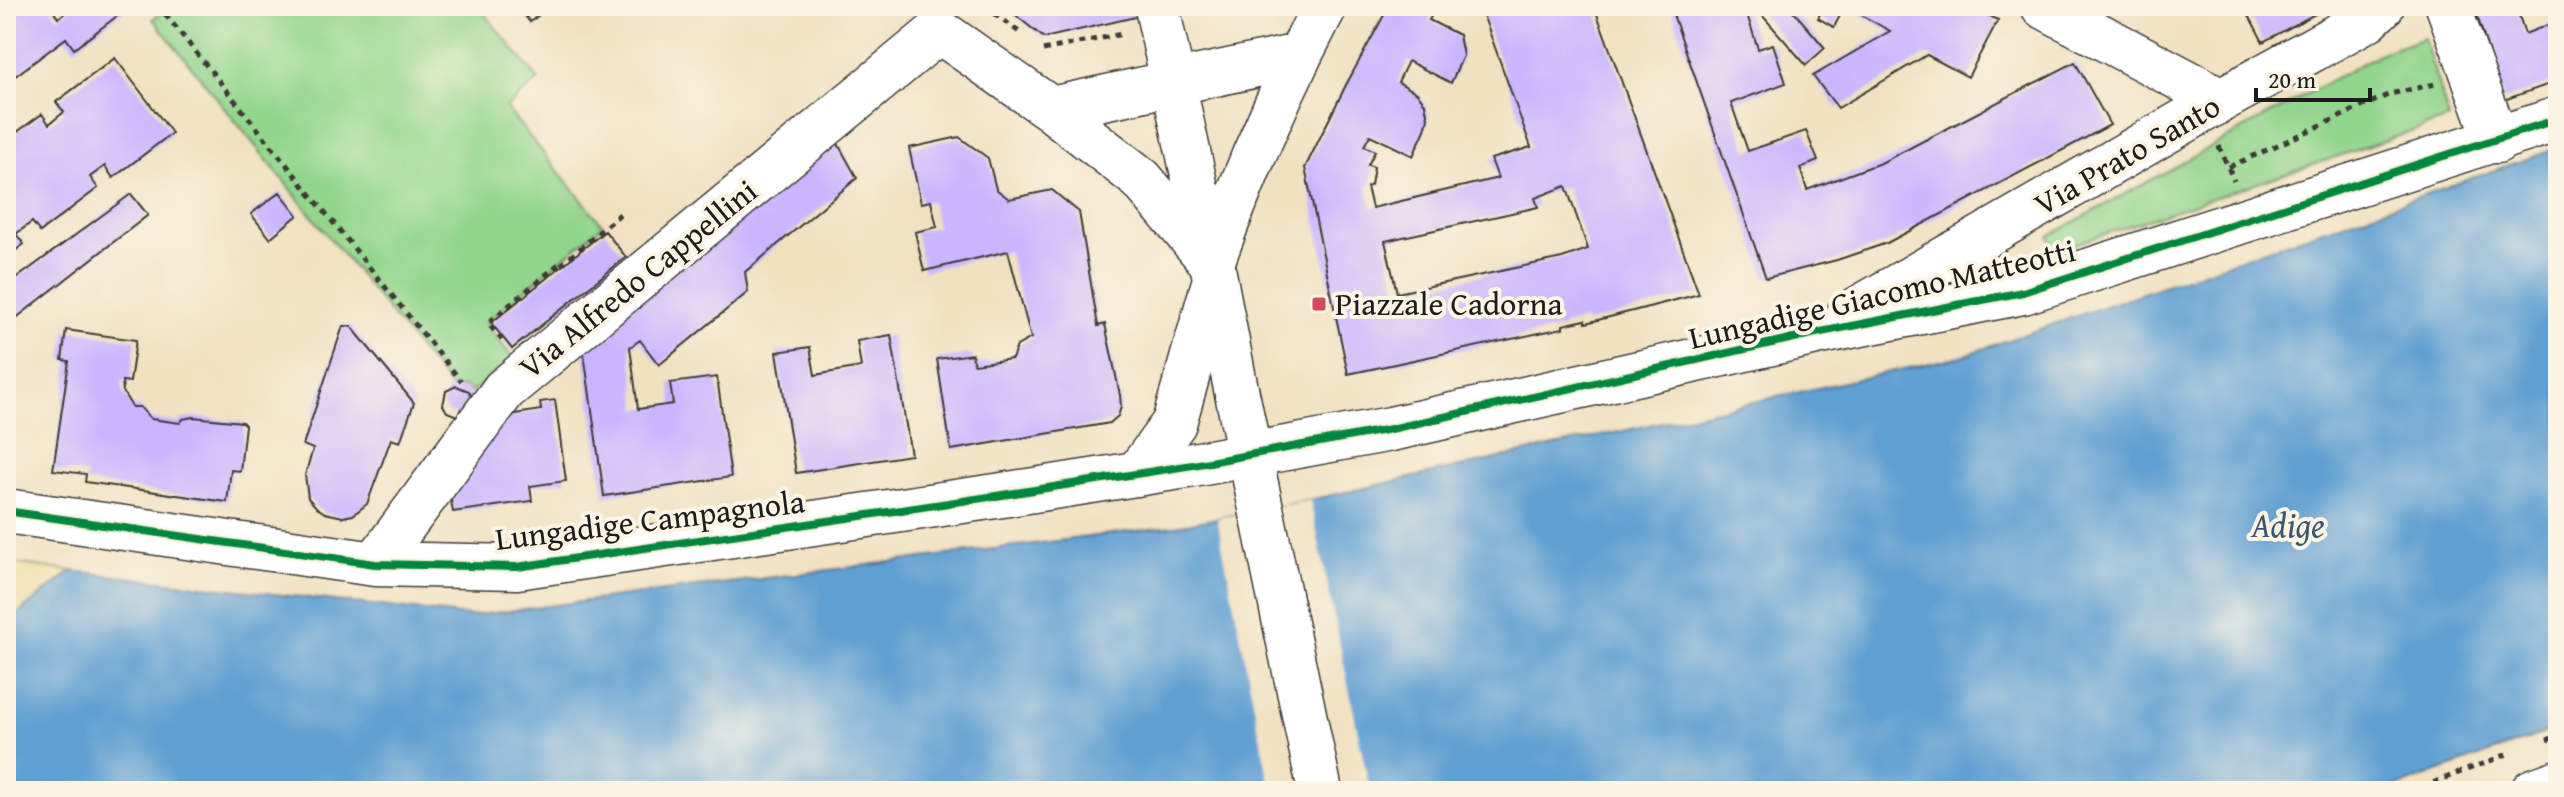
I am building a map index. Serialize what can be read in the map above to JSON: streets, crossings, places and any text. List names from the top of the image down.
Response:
{
  "streets": {
    "street": [
      "Via Prato Santo",
      "Via Alfredo Cappellini",
      "Lungadige Giacomo Matteotti",
      "Lungadige Campagnola"
    ]
  },
  "crossings": [
    ["Via Prato Santo", "Lungadige Giacomo Matteotti"],
    ["Via Alfredo Cappellini", "Lungadige Campagnola"],
    ["Lungadige Giacomo Matteotti", "Lungadige Campagnola"]
  ],
  "water": ["Adige"],
  "places": {
    "transit": ["Piazzale Cadorna"]
  },
  "scale_bar": "20 m"
}
